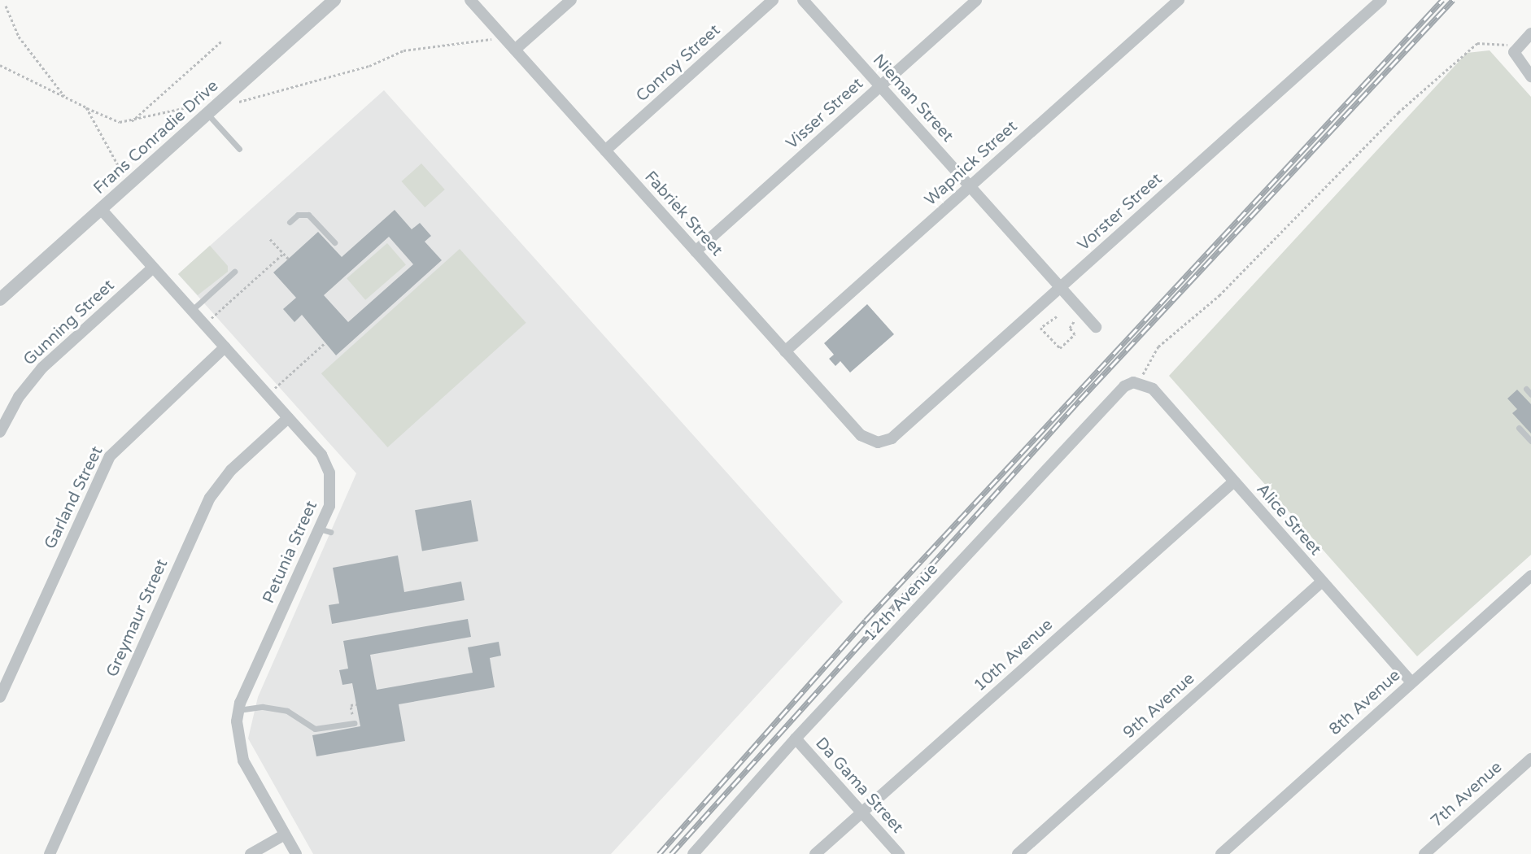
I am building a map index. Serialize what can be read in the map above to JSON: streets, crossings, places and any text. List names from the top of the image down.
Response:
{
  "streets": {
    "street": [
      "Conroy Street",
      "Nieman Street",
      "Visser Street",
      "Frans Conradie Drive",
      "Wapnick Street",
      "Vorster Street",
      "Fabriek Street",
      "Gunning Street",
      "Garland Street",
      "Alice Street",
      "Petunia Street",
      "12th Avenue",
      "Greymaur Street",
      "10th Avenue",
      "8th Avenue",
      "9th Avenue",
      "Da Gama Street",
      "7th Avenue"
    ]
  },
  "crossings": [
    ["Conroy Street", "Fabriek Street"],
    ["Nieman Street", "Visser Street"],
    ["Nieman Street", "Wapnick Street"],
    ["Nieman Street", "Vorster Street"],
    ["Visser Street", "Fabriek Street"],
    ["Frans Conradie Drive", "Petunia Street"],
    ["Wapnick Street", "Fabriek Street"],
    ["Vorster Street", "Fabriek Street"],
    ["Gunning Street", "Petunia Street"],
    ["Garland Street", "Petunia Street"],
    ["Alice Street", "12th Avenue"],
    ["Alice Street", "10th Avenue"],
    ["Alice Street", "8th Avenue"],
    ["Alice Street", "9th Avenue"],
    ["Petunia Street", "Greymaur Street"],
    ["12th Avenue", "Da Gama Street"],
    ["10th Avenue", "Da Gama Street"]
  ]
}
